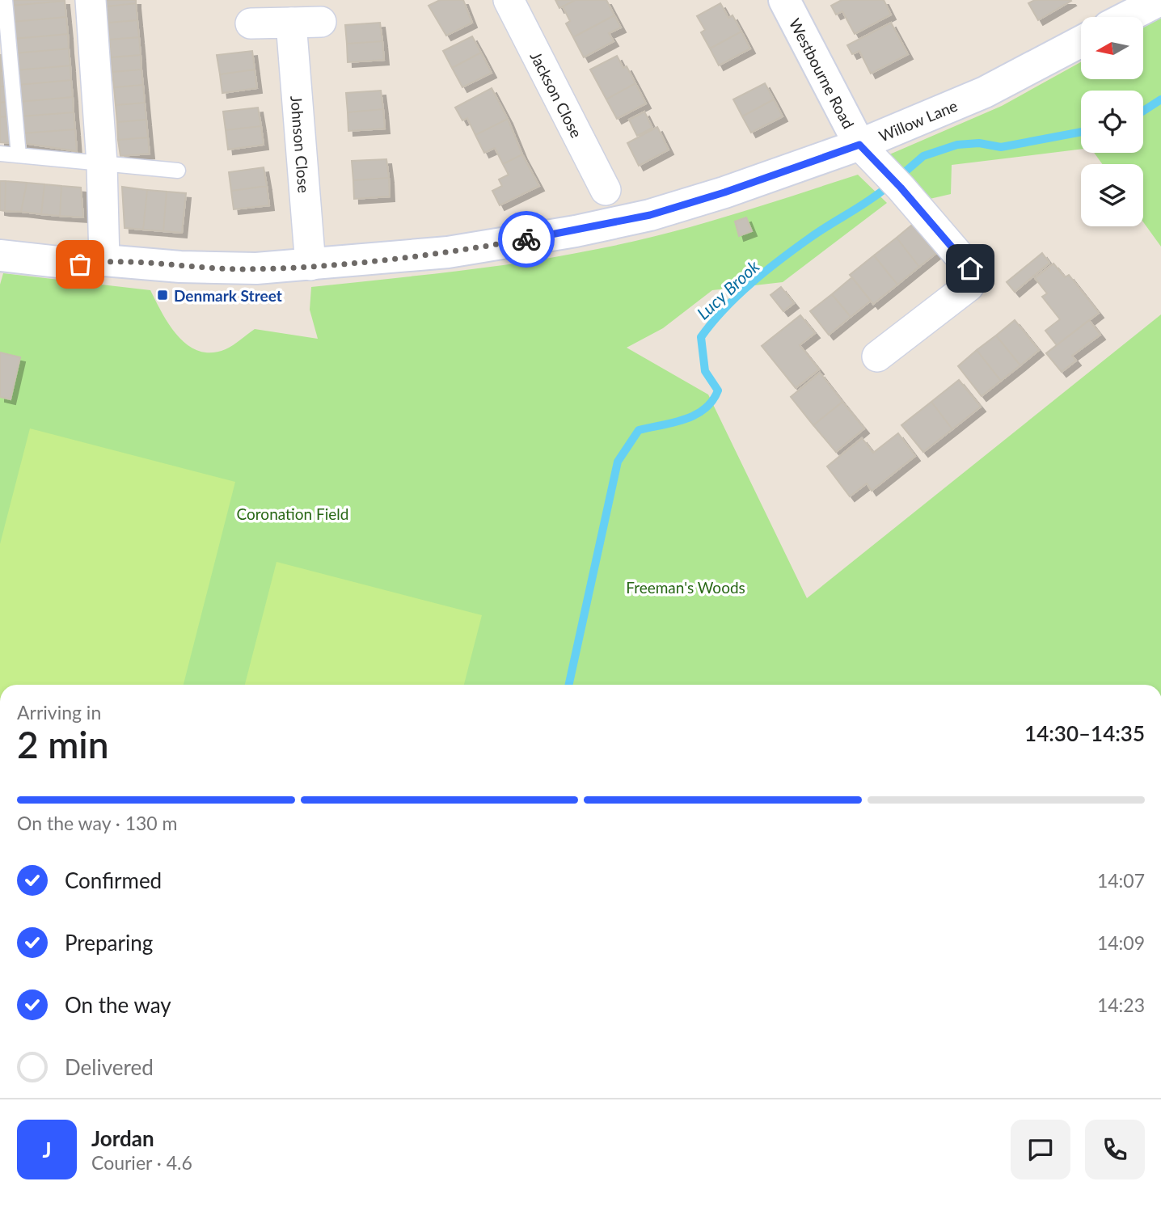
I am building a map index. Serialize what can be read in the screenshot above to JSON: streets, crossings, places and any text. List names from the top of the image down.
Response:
{
  "streets": {
    "street": [
      "Westbourne Road",
      "Jackson Close",
      "Willow Lane",
      "Johnson Close"
    ]
  },
  "crossings": [
    ["Westbourne Road", "Willow Lane"],
    ["Willow Lane", "Johnson Close"]
  ],
  "water": ["Lucy Brook"],
  "parks": ["Coronation Field", "Freeman's Woods"],
  "places": {
    "transit": ["Denmark Street"]
  },
  "north": "left",
  "page": {
    "heading": ["2 min", "Arriving in", "14:30–14:35"],
    "panel": ["Jordan", "Courier · 4.6"],
    "bar": "On the way · 130 m",
    "list": [
      ["Confirmed", "14:07"],
      ["Preparing", "14:09"],
      ["On the way", "14:23"],
      "Delivered"
    ],
    "round": "J"
  }
}
